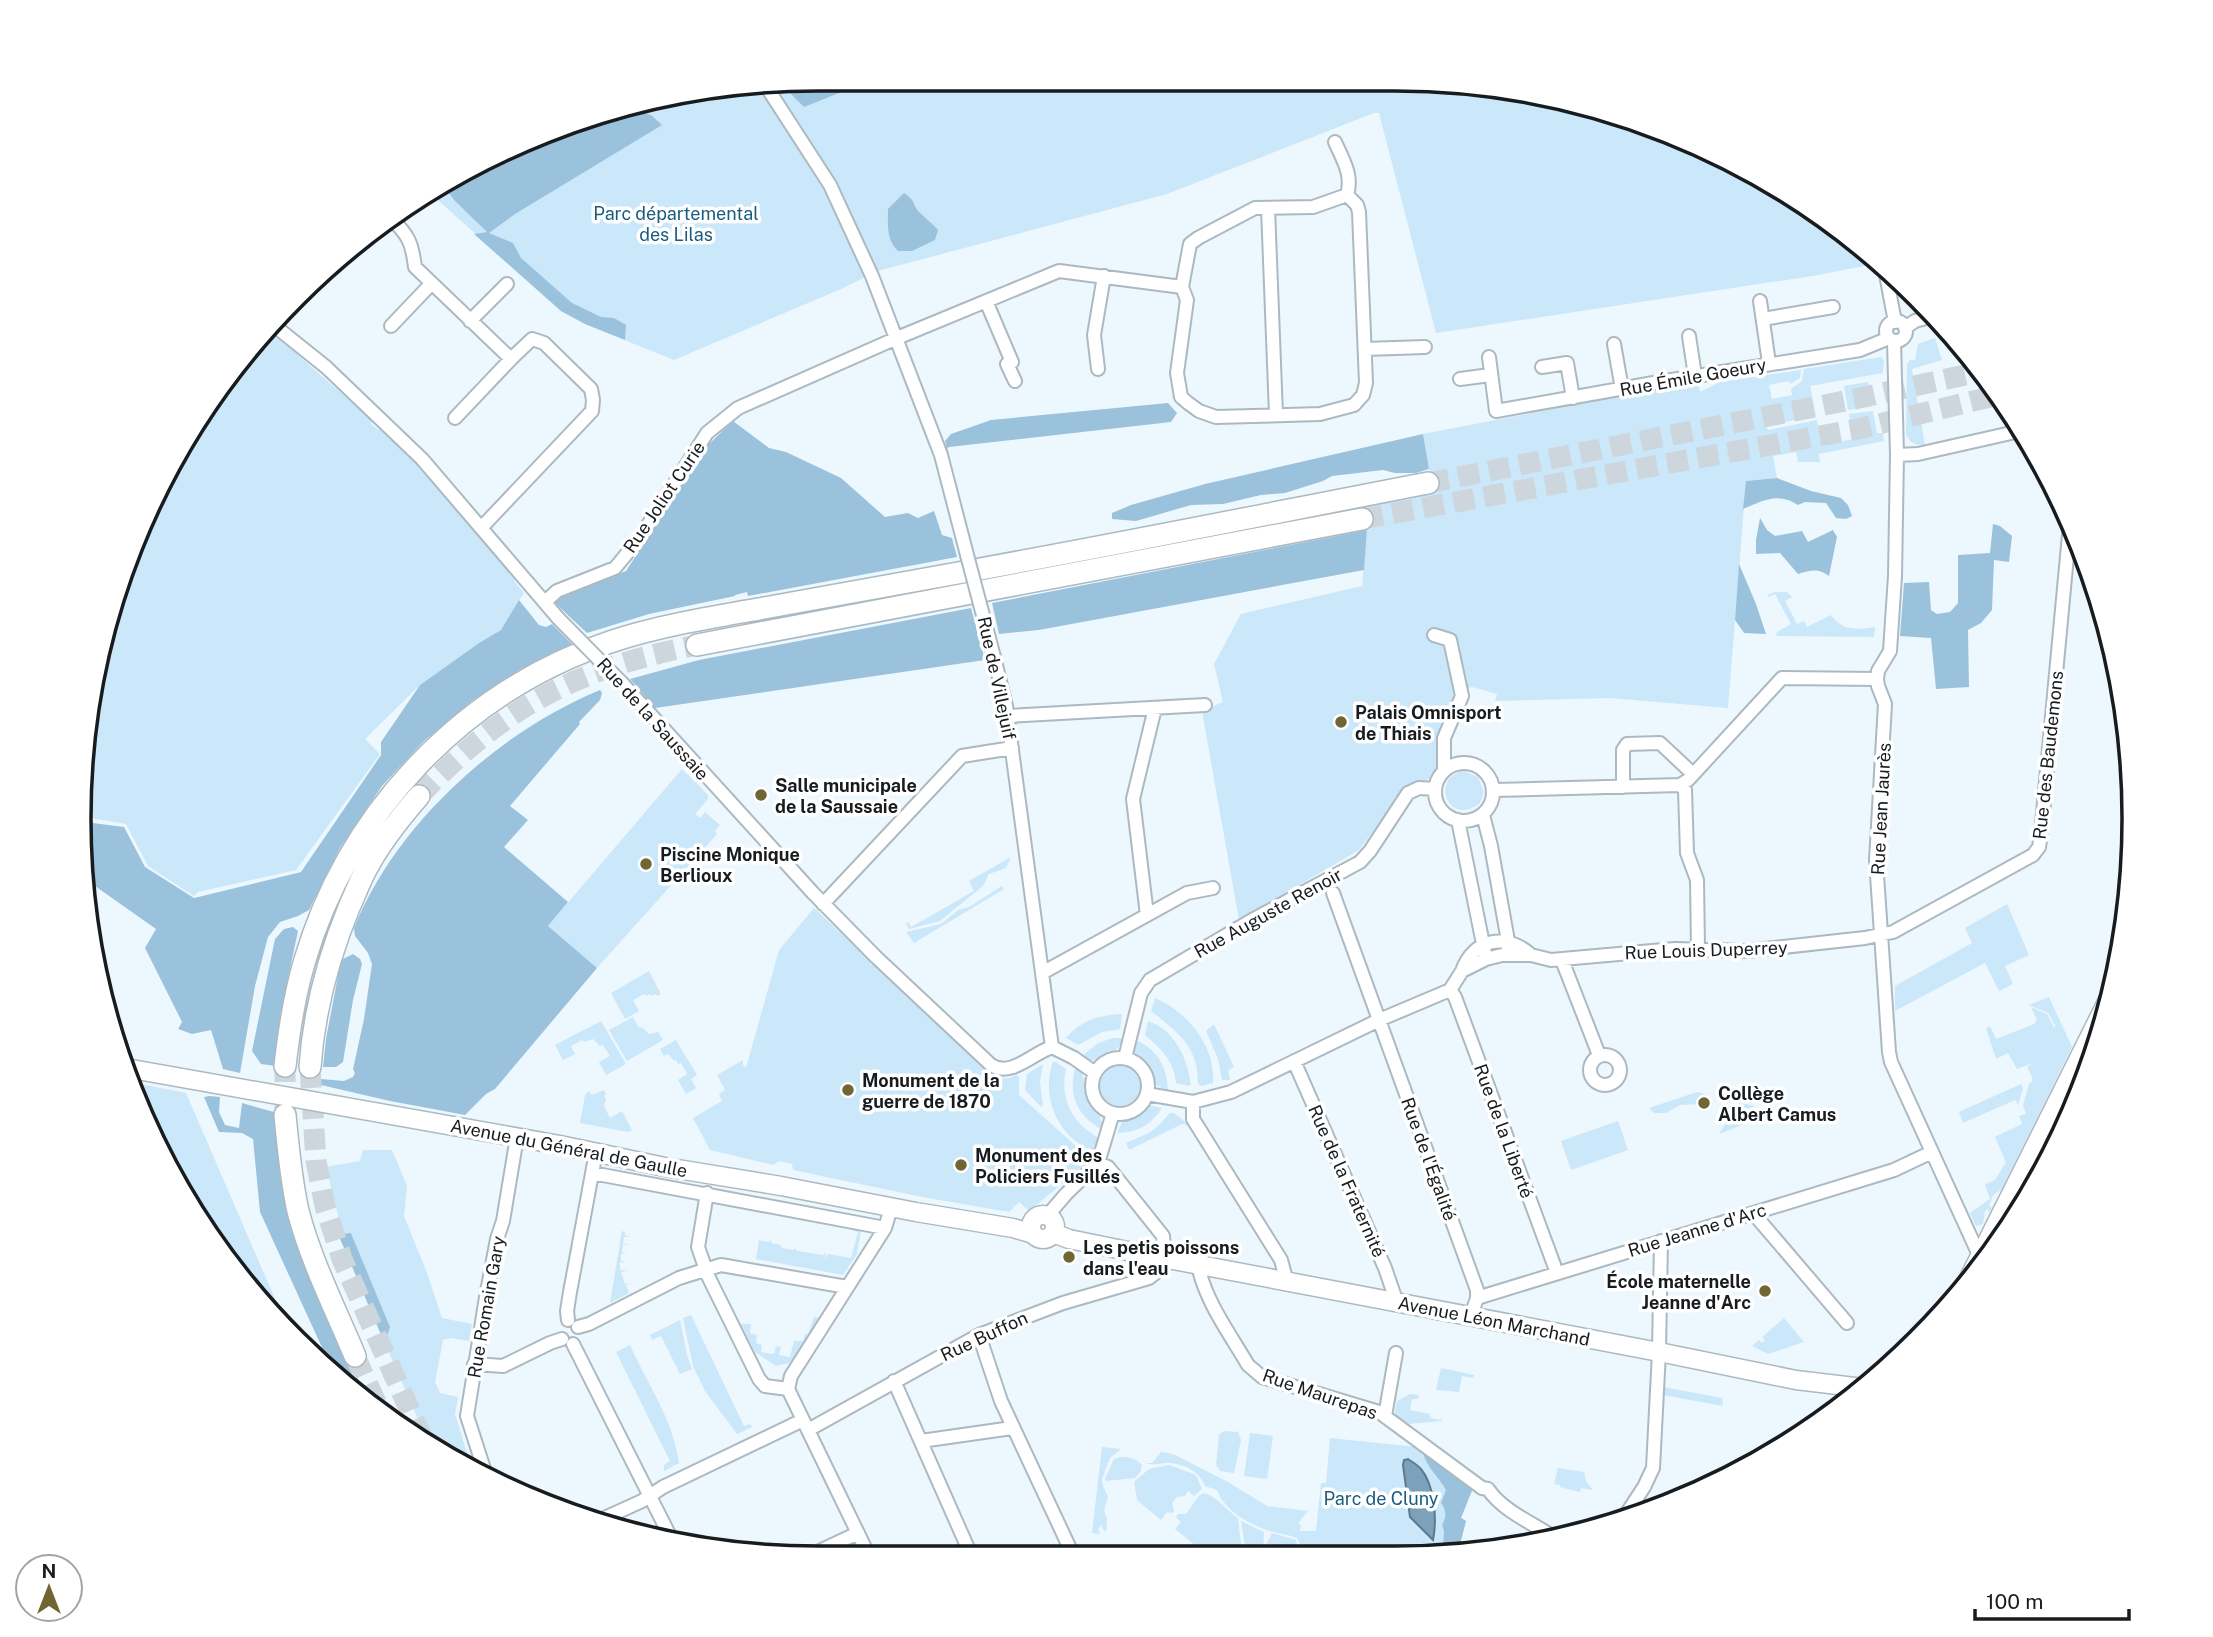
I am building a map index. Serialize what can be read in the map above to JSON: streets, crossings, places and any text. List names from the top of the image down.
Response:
{
  "streets": {
    "main road": ["Avenue du Général de Gaulle", "Avenue Léon Marchand"],
    "street": [
      "Rue Émile Goeury",
      "Rue Joliot Curie",
      "Rue de Villejuif",
      "Rue de la Saussaie",
      "Rue des Baudemons",
      "Rue Jean Jaurès",
      "Rue Auguste Renoir",
      "Rue Louis Duperrey",
      "Rue de la Liberté",
      "Rue de l'Égalité",
      "Rue de la Fraternité",
      "Rue Jeanne d'Arc",
      "Rue Romain Gary",
      "Rue Buffon",
      "Rue Maurepas"
    ]
  },
  "crossings": [
    ["Rue Joliot Curie", "Rue de Villejuif"],
    ["Rue Joliot Curie", "Rue de la Saussaie"],
    ["Rue de Villejuif", "Rue de la Saussaie"],
    ["Rue des Baudemons", "Rue Jean Jaurès"],
    ["Rue des Baudemons", "Rue Louis Duperrey"],
    ["Rue Jean Jaurès", "Rue Louis Duperrey"],
    ["Rue Jean Jaurès", "Rue Jeanne d'Arc"],
    ["Rue de la Liberté", "Rue Jeanne d'Arc"],
    ["Avenue du Général de Gaulle", "Rue Romain Gary"],
    ["Avenue du Général de Gaulle", "Avenue Léon Marchand"],
    ["Rue de l'Égalité", "Rue Jeanne d'Arc"],
    ["Rue de la Fraternité", "Avenue Léon Marchand"],
    ["Avenue Léon Marchand", "Rue Buffon"],
    ["Avenue Léon Marchand", "Rue Maurepas"]
  ],
  "parks": ["Parc départemental des Lilas", "Parc de Cluny"],
  "places": [
    "Palais Omnisport de Thiais",
    "Salle municipale de la Saussaie",
    "Piscine Monique Berlioux",
    "Monument de la guerre de 1870",
    "Collège Albert Camus",
    "Monument des Policiers Fusillés",
    "Les petis poissons dans l'eau",
    "École maternelle Jeanne d'Arc"
  ],
  "scale_bar": "100 m",
  "north": "top"
}
